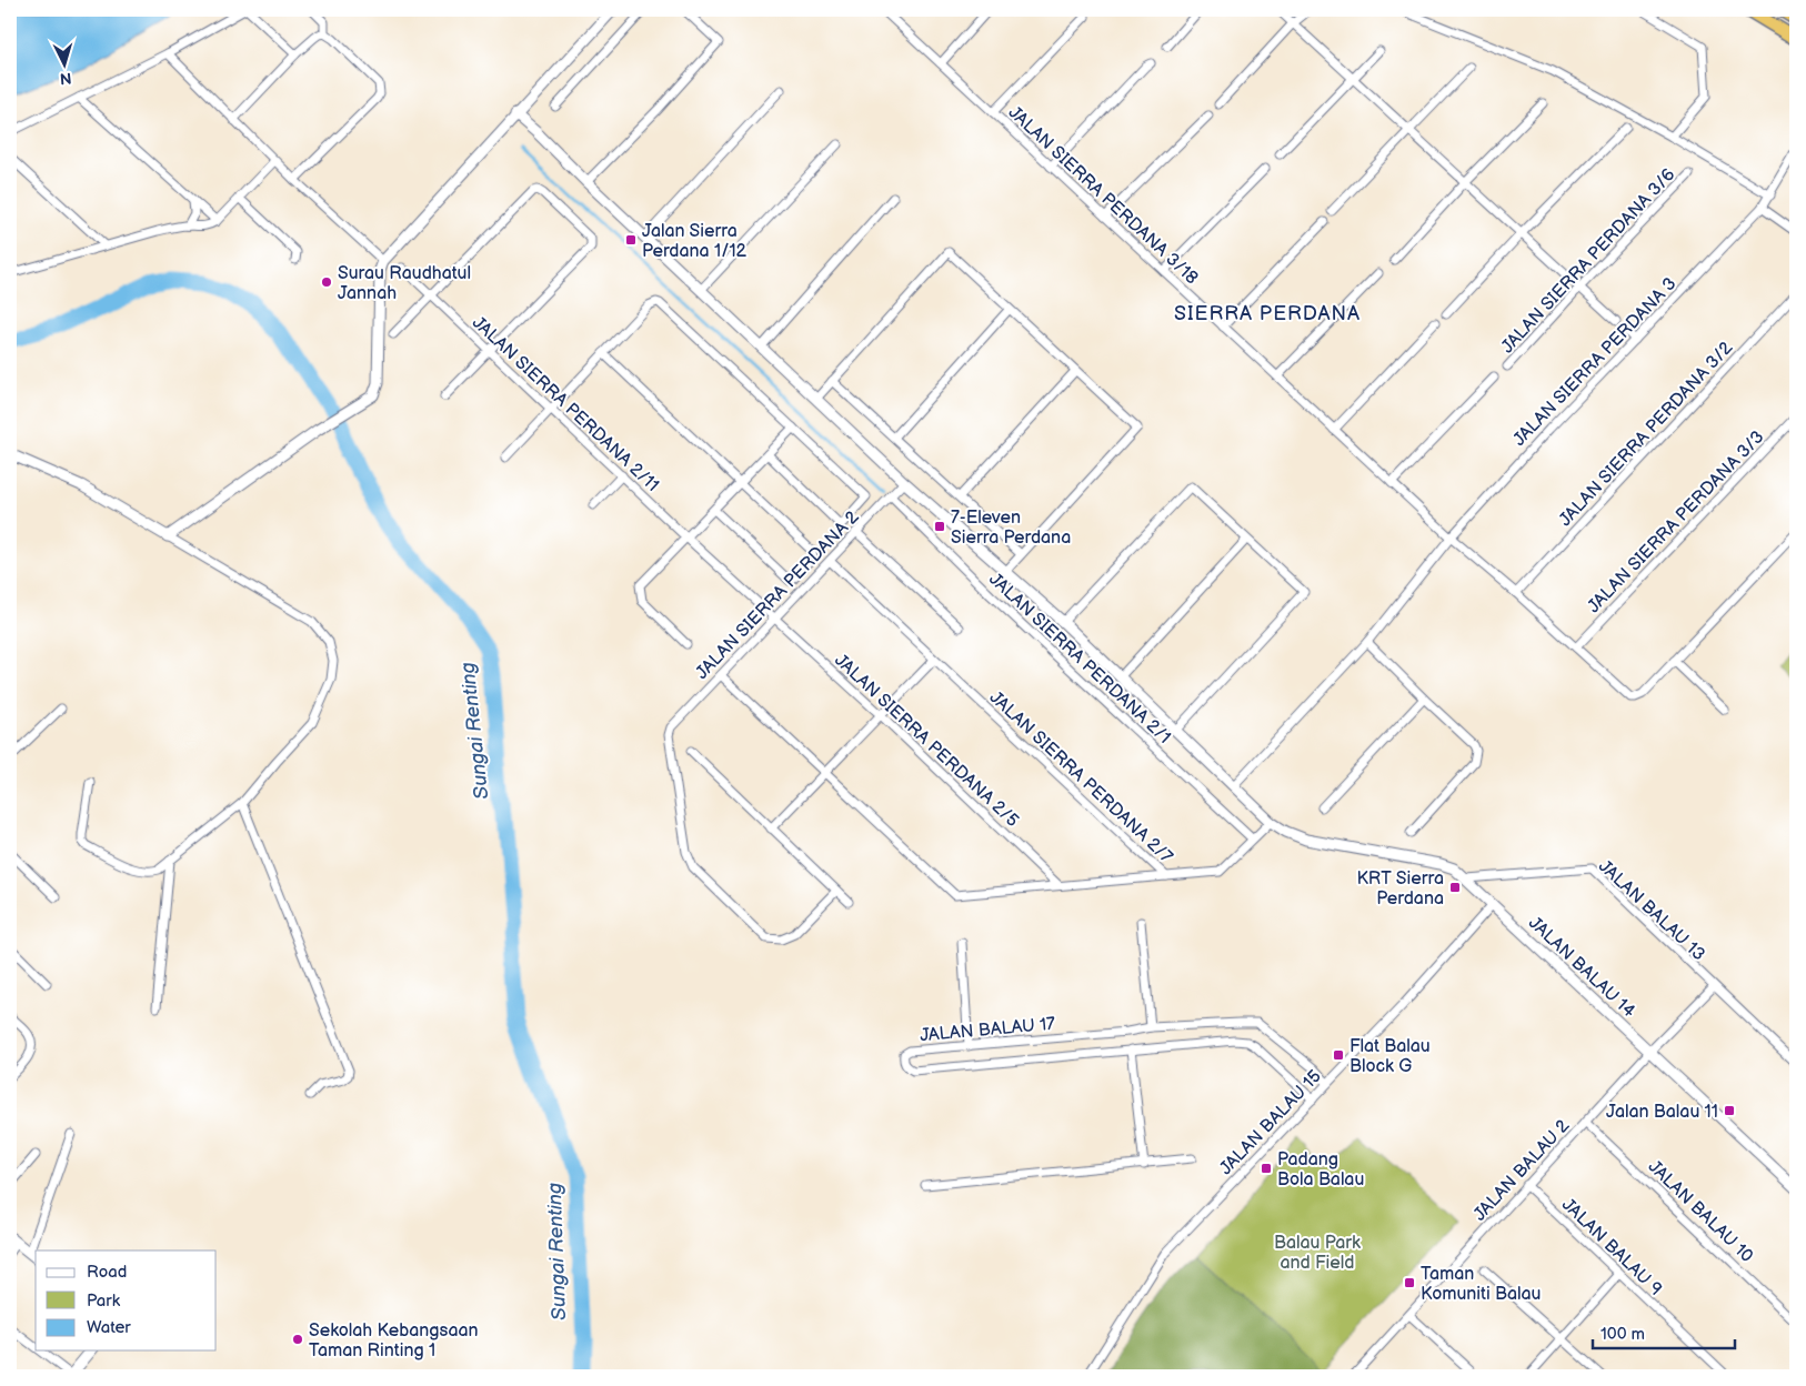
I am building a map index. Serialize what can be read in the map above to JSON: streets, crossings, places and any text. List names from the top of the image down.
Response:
{
  "streets": {
    "street": [
      "JALAN SIERRA PERDANA 3/18",
      "JALAN SIERRA PERDANA 3/6",
      "JALAN SIERRA PERDANA 3",
      "JALAN SIERRA PERDANA 2/11",
      "JALAN SIERRA PERDANA 3/2",
      "JALAN SIERRA PERDANA 3/3",
      "JALAN SIERRA PERDANA 2",
      "JALAN SIERRA PERDANA 2/1",
      "JALAN SIERRA PERDANA 2/5",
      "JALAN SIERRA PERDANA 2/7",
      "JALAN BALAU 13",
      "JALAN BALAU 14",
      "JALAN BALAU 17",
      "JALAN BALAU 15",
      "JALAN BALAU 2",
      "JALAN BALAU 10",
      "JALAN BALAU 9"
    ]
  },
  "crossings": [
    ["JALAN SIERRA PERDANA 3/18", "JALAN SIERRA PERDANA 3"],
    ["JALAN SIERRA PERDANA 3/18", "JALAN SIERRA PERDANA 3/2"],
    ["JALAN SIERRA PERDANA 3/18", "JALAN SIERRA PERDANA 3/3"],
    ["JALAN SIERRA PERDANA 3", "JALAN BALAU 14"],
    ["JALAN SIERRA PERDANA 2/11", "JALAN SIERRA PERDANA 2"],
    ["JALAN SIERRA PERDANA 2/11", "JALAN SIERRA PERDANA 2/5"],
    ["JALAN SIERRA PERDANA 2", "JALAN SIERRA PERDANA 2/1"],
    ["JALAN SIERRA PERDANA 2", "JALAN SIERRA PERDANA 2/5"],
    ["JALAN SIERRA PERDANA 2", "JALAN SIERRA PERDANA 2/7"],
    ["JALAN SIERRA PERDANA 2", "JALAN BALAU 14"],
    ["JALAN SIERRA PERDANA 2/1", "JALAN SIERRA PERDANA 2/7"],
    ["JALAN SIERRA PERDANA 2/7", "JALAN BALAU 14"],
    ["JALAN BALAU 13", "JALAN BALAU 14"],
    ["JALAN BALAU 13", "JALAN BALAU 2"],
    ["JALAN BALAU 14", "JALAN BALAU 15"],
    ["JALAN BALAU 14", "JALAN BALAU 2"],
    ["JALAN BALAU 17", "JALAN BALAU 15"],
    ["JALAN BALAU 2", "JALAN BALAU 10"],
    ["JALAN BALAU 2", "JALAN BALAU 9"]
  ],
  "districts": ["SIERRA PERDANA"],
  "water": ["Sungai Renting"],
  "parks": ["Balau Park and Field"],
  "places": {
    "transit": [
      "Jalan Sierra Perdana 1/12",
      "7-Eleven Sierra Perdana",
      "KRT Sierra Perdana",
      "Flat Balau Block G",
      "Jalan Balau 11",
      "Padang Bola Balau",
      "Taman Komuniti Balau"
    ],
    "other": ["Surau Raudhatul Jannah", "Sekolah Kebangsaan Taman Rinting 1"]
  },
  "legend": ["Road", "Park", "Water"],
  "scale_bar": "100 m",
  "north": "bottom"
}
